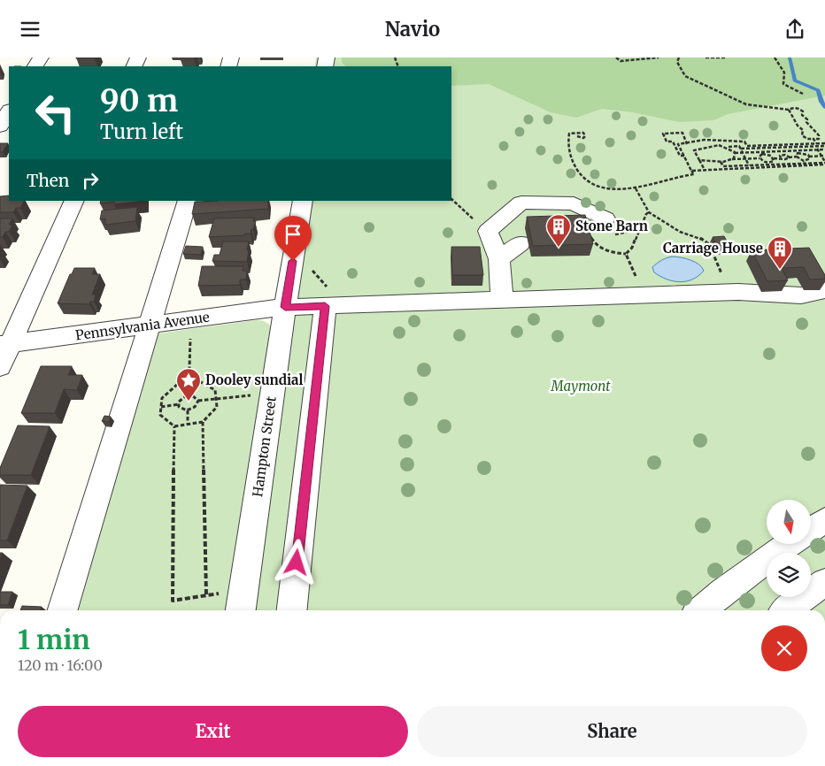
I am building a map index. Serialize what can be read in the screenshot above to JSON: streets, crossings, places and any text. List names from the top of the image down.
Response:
{
  "streets": {
    "street": ["Pennsylvania Avenue", "Hampton Street"]
  },
  "crossings": [
    ["Pennsylvania Avenue", "Hampton Street"]
  ],
  "parks": ["Maymont"],
  "places": {
    "building": ["Stone Barn", "Carriage House"],
    "place": ["Dooley sundial"]
  },
  "north": "bottom",
  "page": {
    "header": "Navio",
    "turn": ["90 m", "Turn left"],
    "then": "Then",
    "heading": ["1 min", "120 m · 16:00"],
    "buttons": ["Exit", "Share"]
  }
}
